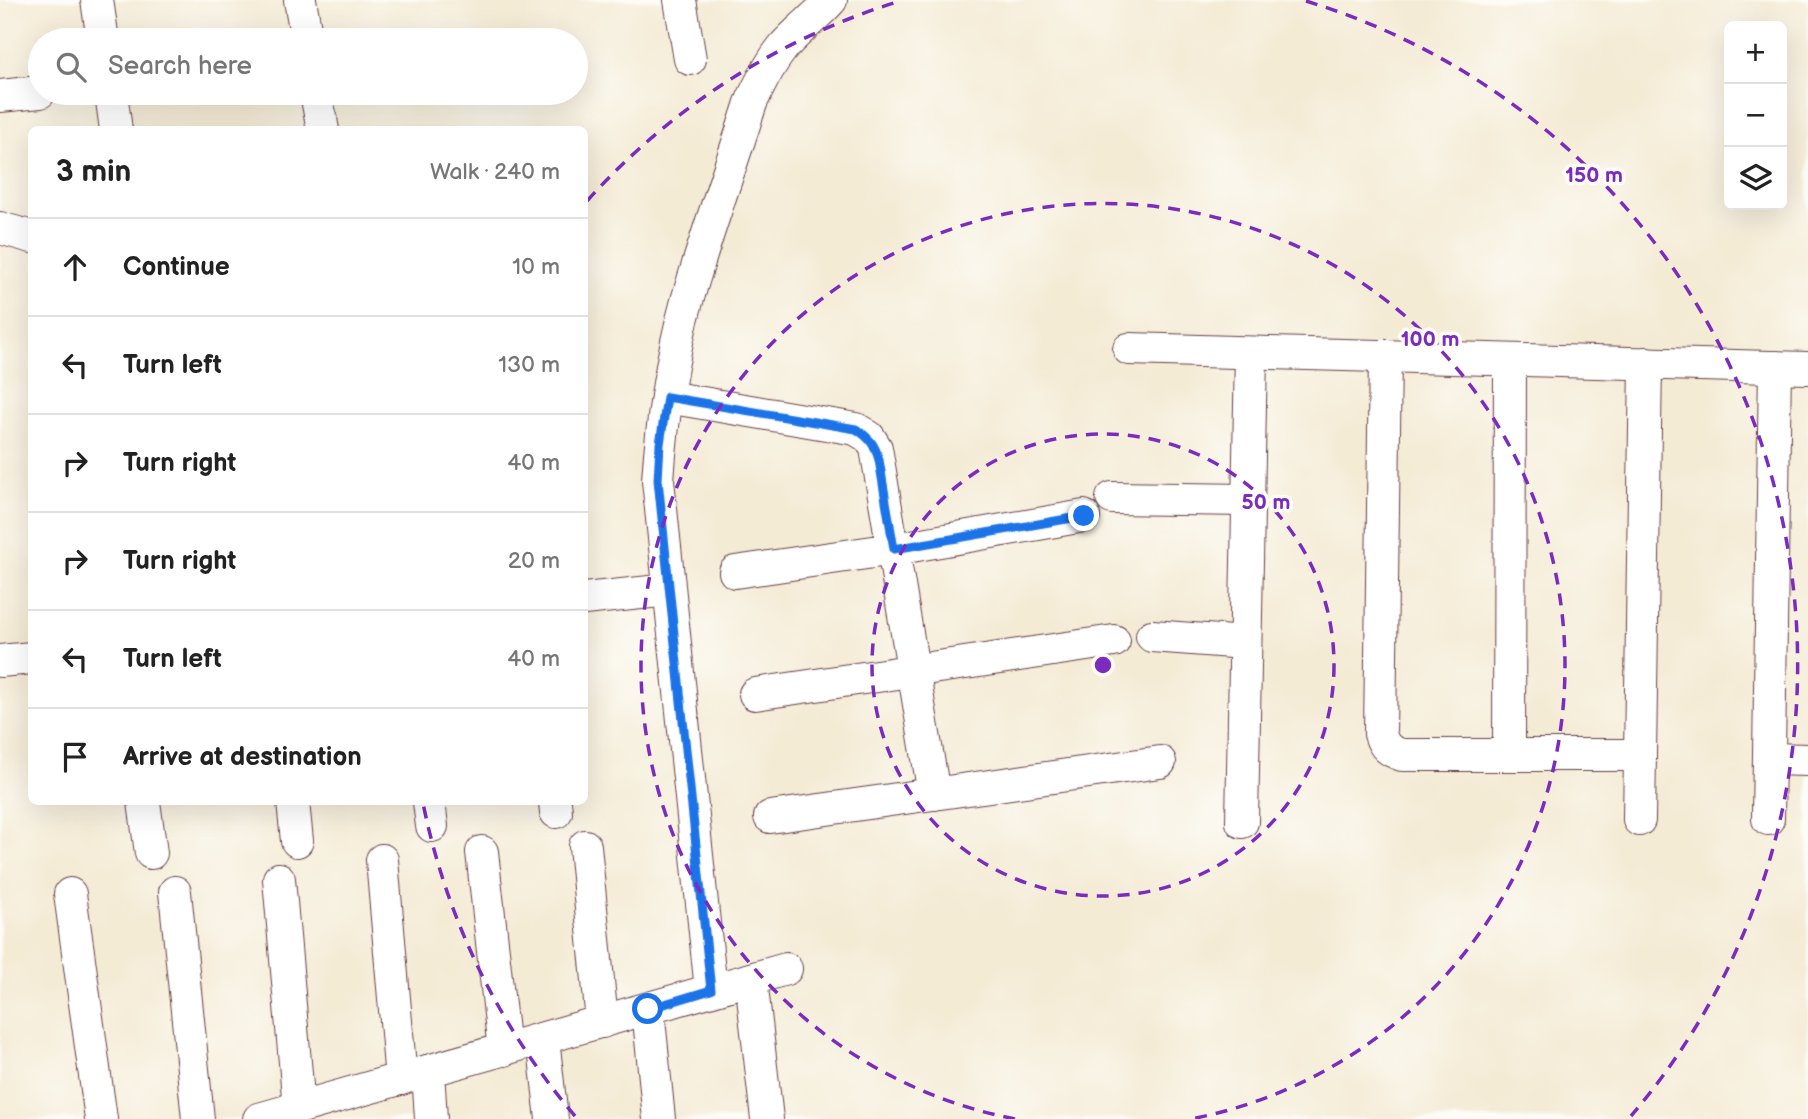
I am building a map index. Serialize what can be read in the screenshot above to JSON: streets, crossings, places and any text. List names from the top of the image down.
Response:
{
  "page": {
    "map_buttons": ["+", "−"],
    "search": "Search here",
    "heading": ["3 min", "Walk · 240 m"],
    "list": [
      ["Continue", "10 m"],
      ["Turn left", "130 m"],
      ["Turn right", "40 m"],
      ["Turn right", "20 m"],
      ["Turn left", "40 m"],
      "Arrive at destination"
    ]
  },
  "rings": ["150 m", "100 m", "50 m"]
}
